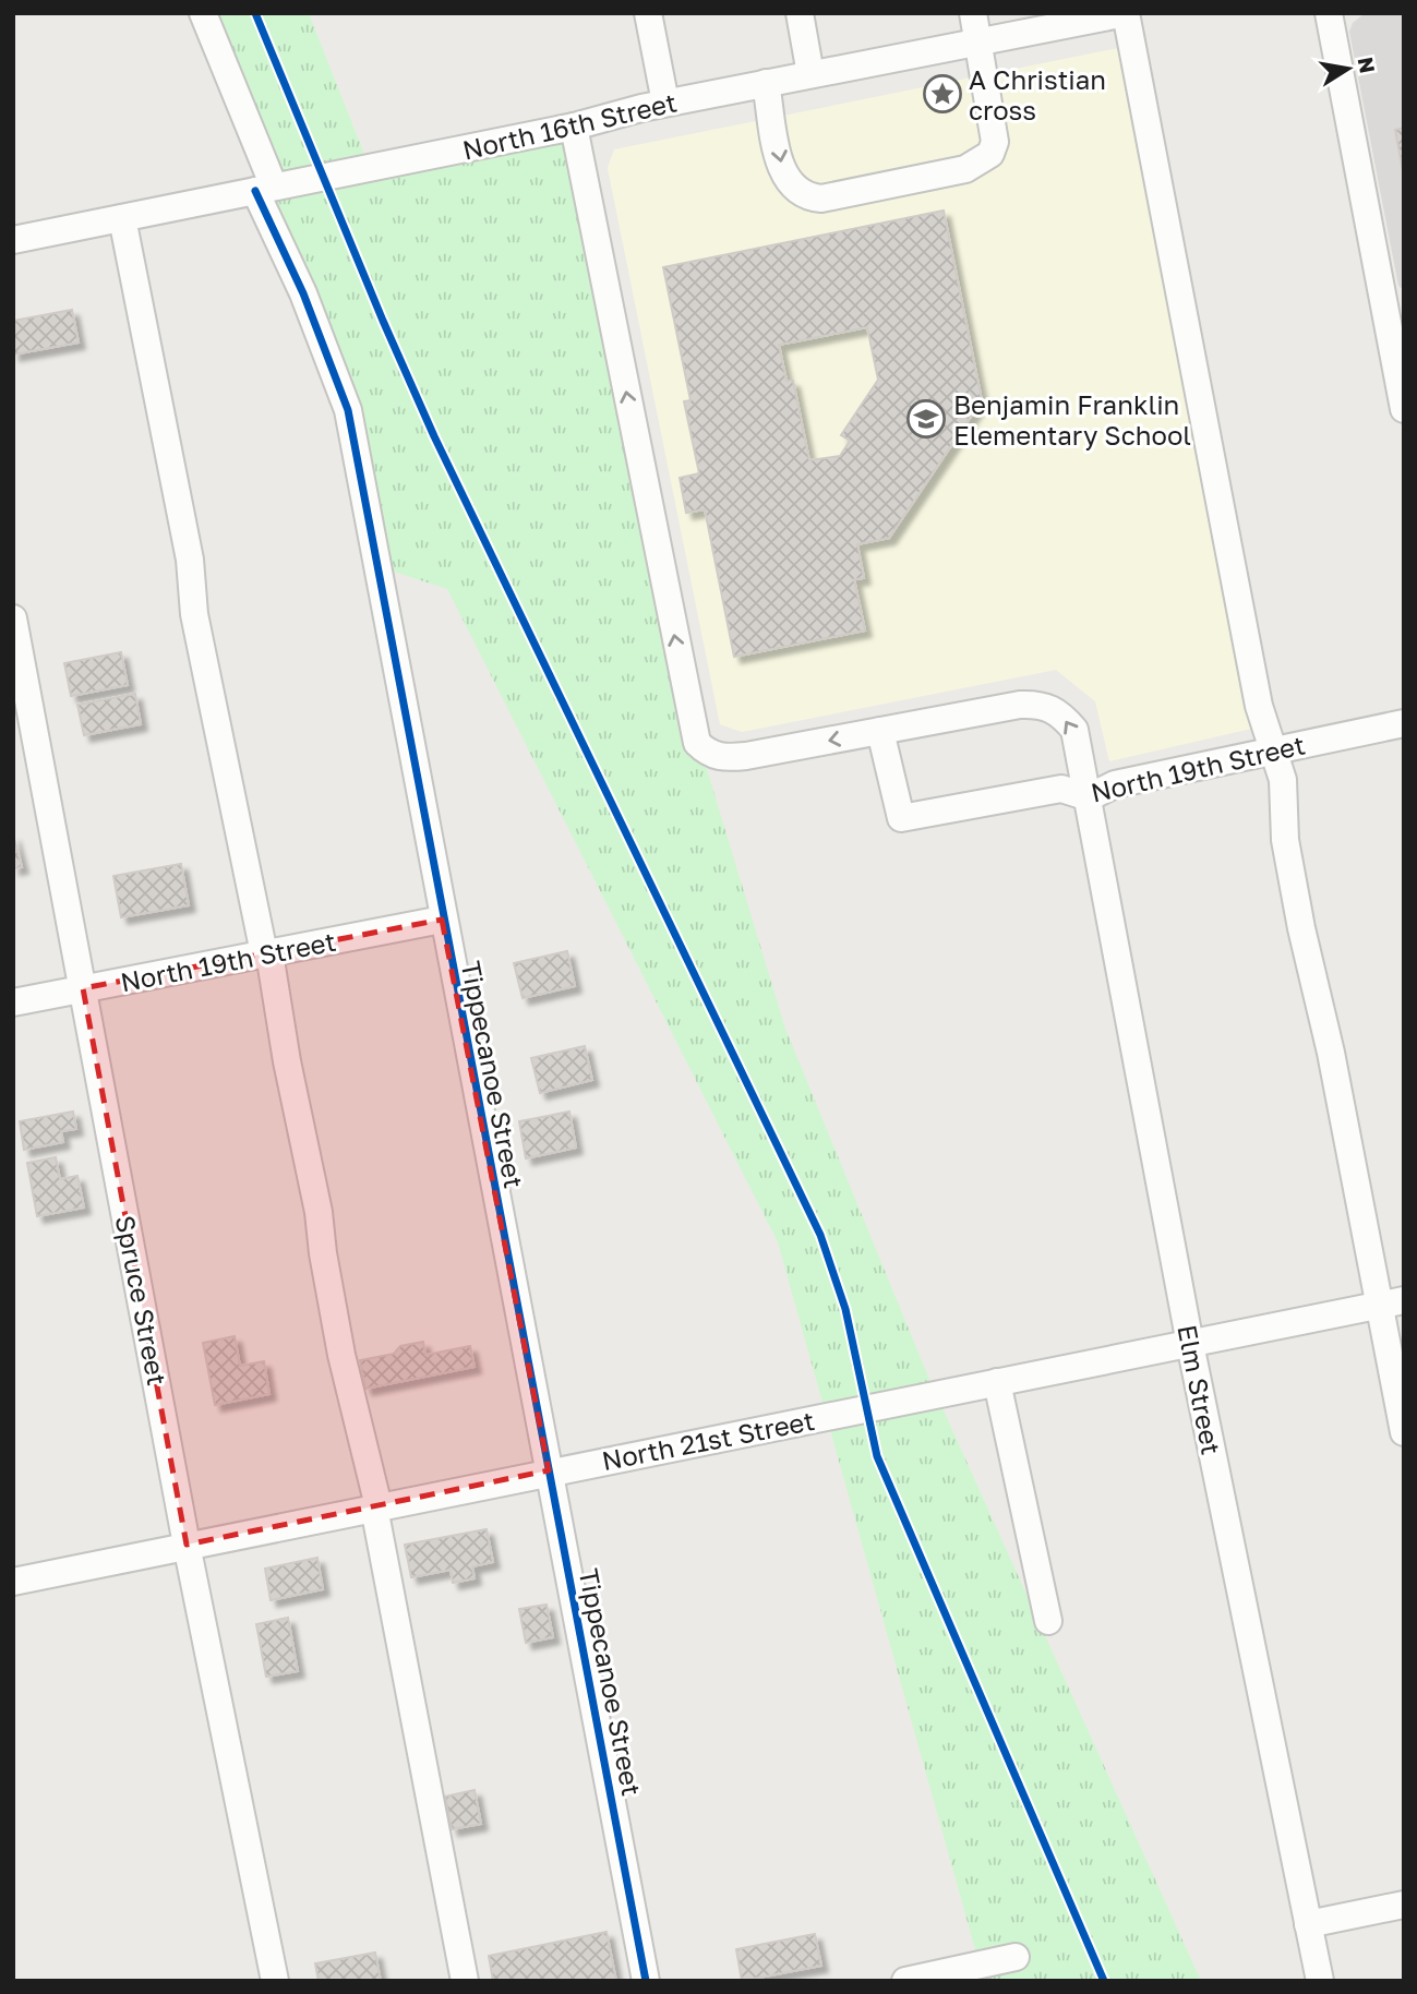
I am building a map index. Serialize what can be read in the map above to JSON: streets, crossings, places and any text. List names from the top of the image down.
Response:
{
  "streets": {
    "street": [
      "North 16th Street",
      "North 19th Street",
      "Tippecanoe Street",
      "Spruce Street",
      "Elm Street",
      "North 21st Street"
    ]
  },
  "crossings": [
    ["North 16th Street", "Tippecanoe Street"],
    ["North 16th Street", "Elm Street"],
    ["North 19th Street", "Tippecanoe Street"],
    ["North 19th Street", "Spruce Street"],
    ["North 19th Street", "Elm Street"],
    ["Tippecanoe Street", "North 21st Street"],
    ["Spruce Street", "North 21st Street"],
    ["Elm Street", "North 21st Street"]
  ],
  "places": {
    "place": ["A Christian cross"],
    "school or university": ["Benjamin Franklin Elementary School"]
  },
  "north": "right"
}
